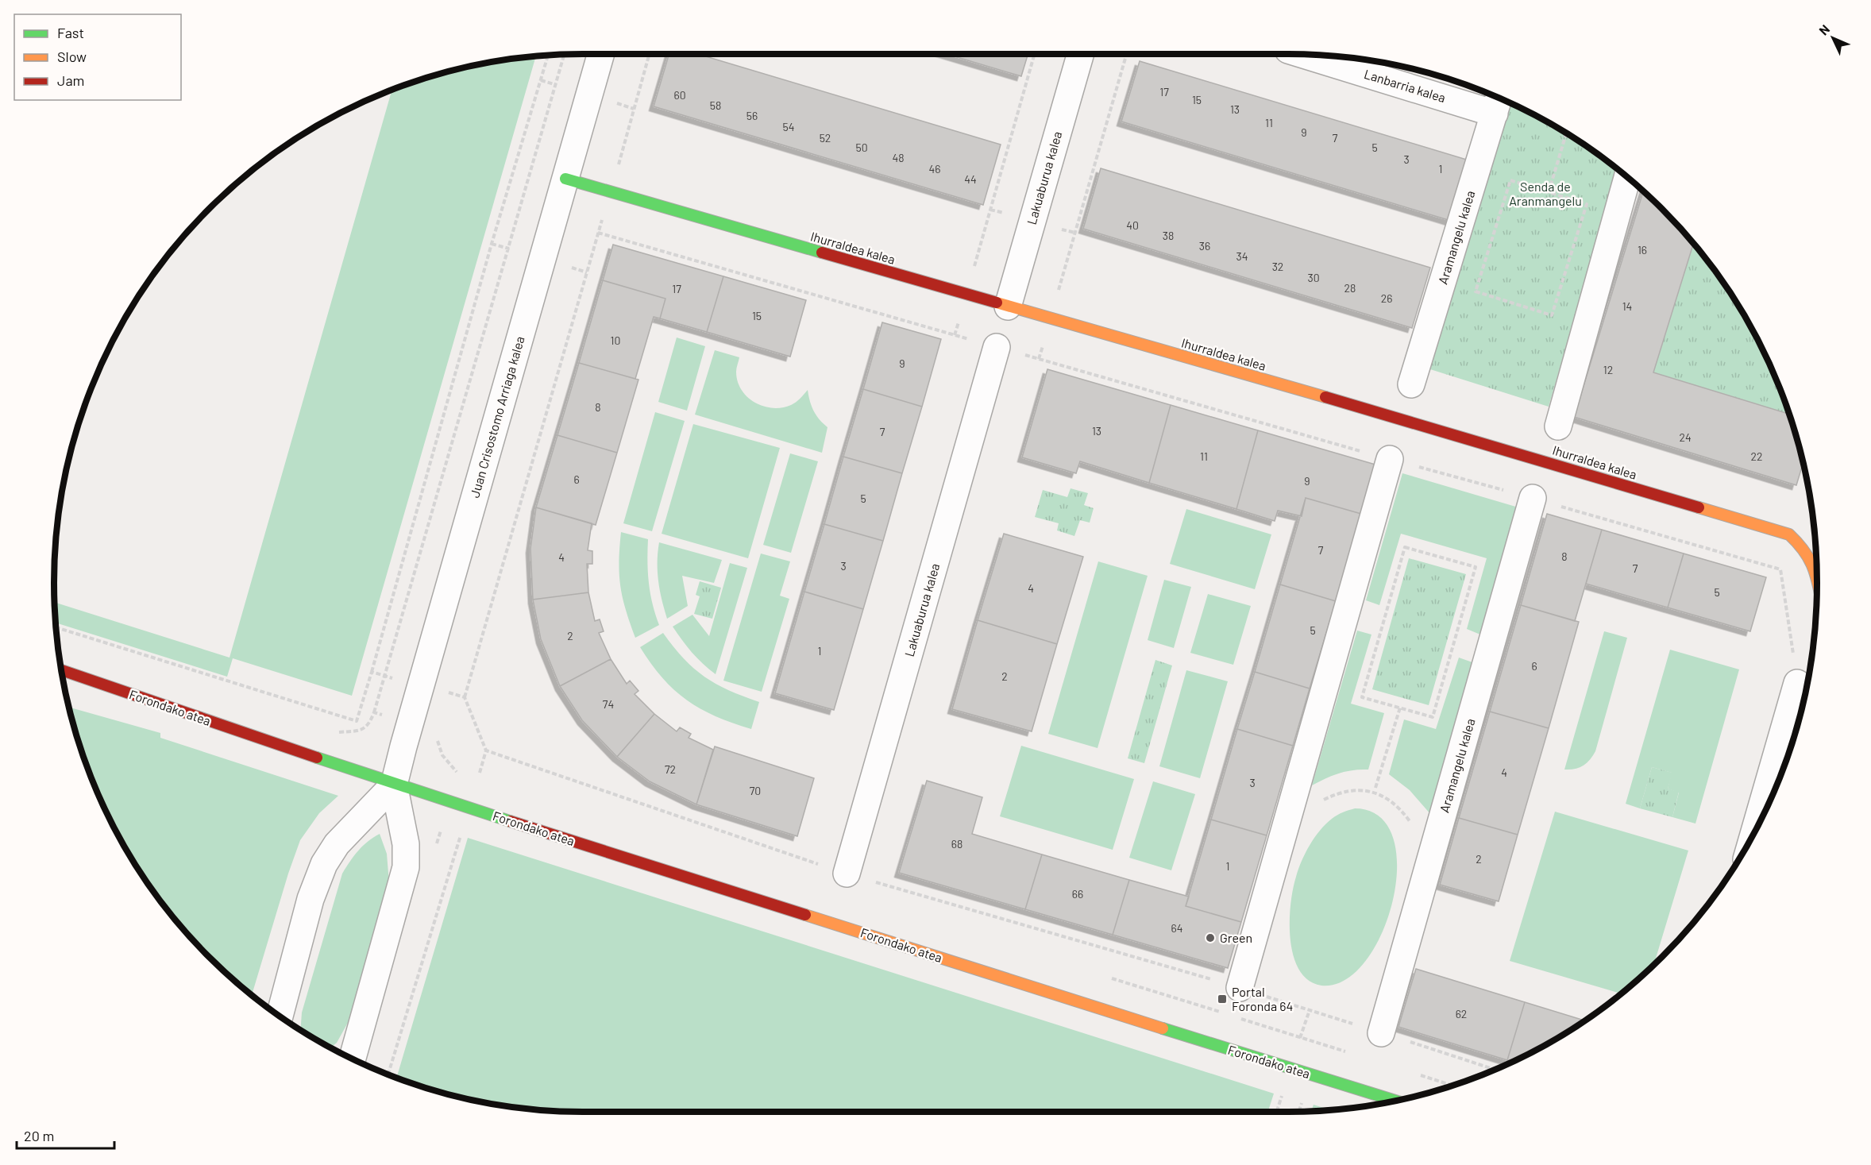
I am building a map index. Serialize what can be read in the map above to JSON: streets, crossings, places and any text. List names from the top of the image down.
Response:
{
  "streets": {
    "main road": ["Ihurraldea kalea", "Forondako atea"],
    "street": [
      "Lanbarria kalea",
      "Lakuaburua kalea",
      "Aramangelu kalea",
      "Juan Crisostomo Arriaga kalea"
    ]
  },
  "crossings": [
    ["Lanbarria kalea", "Aramangelu kalea"],
    ["Lakuaburua kalea", "Ihurraldea kalea"],
    ["Ihurraldea kalea", "Juan Crisostomo Arriaga kalea"],
    ["Juan Crisostomo Arriaga kalea", "Forondako atea"]
  ],
  "parks": ["Senda de Aranmangelu"],
  "places": {
    "other": ["Green"],
    "transit": ["Portal Foronda 64"]
  },
  "house_numbers": [
    "17",
    "60",
    "15",
    "58",
    "13",
    "56",
    "11",
    "54",
    "9",
    "52",
    "7",
    "50",
    "5",
    "48",
    "3",
    "46",
    "1",
    "44",
    "40",
    "38",
    "36",
    "16",
    "34",
    "32",
    "30",
    "28",
    "17",
    "26",
    "14",
    "15",
    "10",
    "9",
    "12",
    "8",
    "13",
    "7",
    "24",
    "11",
    "22",
    "6",
    "9",
    "5",
    "7",
    "8",
    "4",
    "3",
    "7",
    "4",
    "5",
    "5",
    "2",
    "1",
    "6",
    "2",
    "74",
    "72",
    "4",
    "3",
    "70",
    "68",
    "2",
    "1",
    "66",
    "64",
    "62"
  ],
  "legend": ["Fast", "Slow", "Jam"],
  "scale_bar": "20 m",
  "north": "top left"
}
